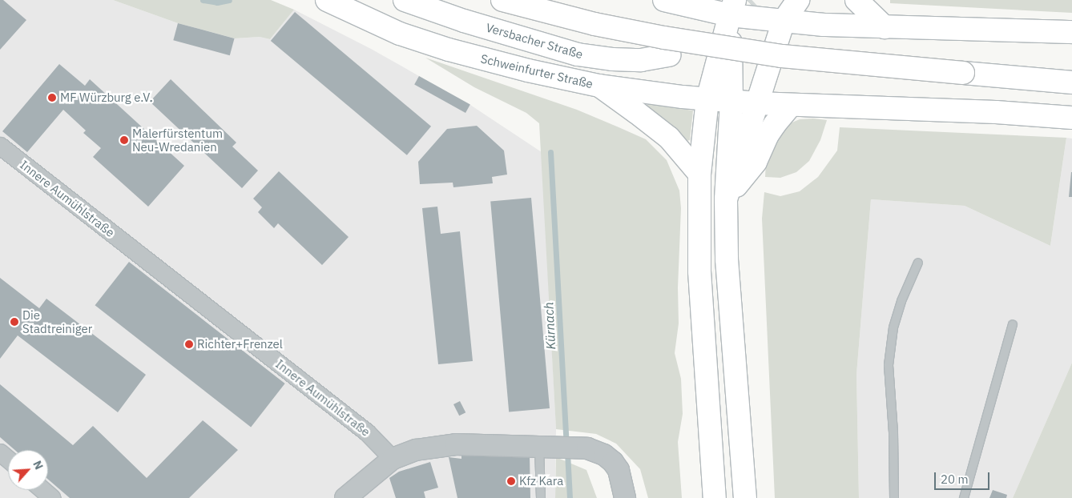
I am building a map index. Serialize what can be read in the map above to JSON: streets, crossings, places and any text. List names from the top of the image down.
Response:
{
  "streets": {
    "main road": ["Versbacher Straße", "Schweinfurter Straße"],
    "street": ["Innere Aumühlstraße"]
  },
  "water": ["Kürnach"],
  "places": [
    "MF Würzburg e.V.",
    "Malerfürstentum Neu-Wredanien",
    "Die Stadtreiniger",
    "Richter+Frenzel",
    "Kfz Kara"
  ],
  "scale_bar": "20 m",
  "north": "top right"
}
